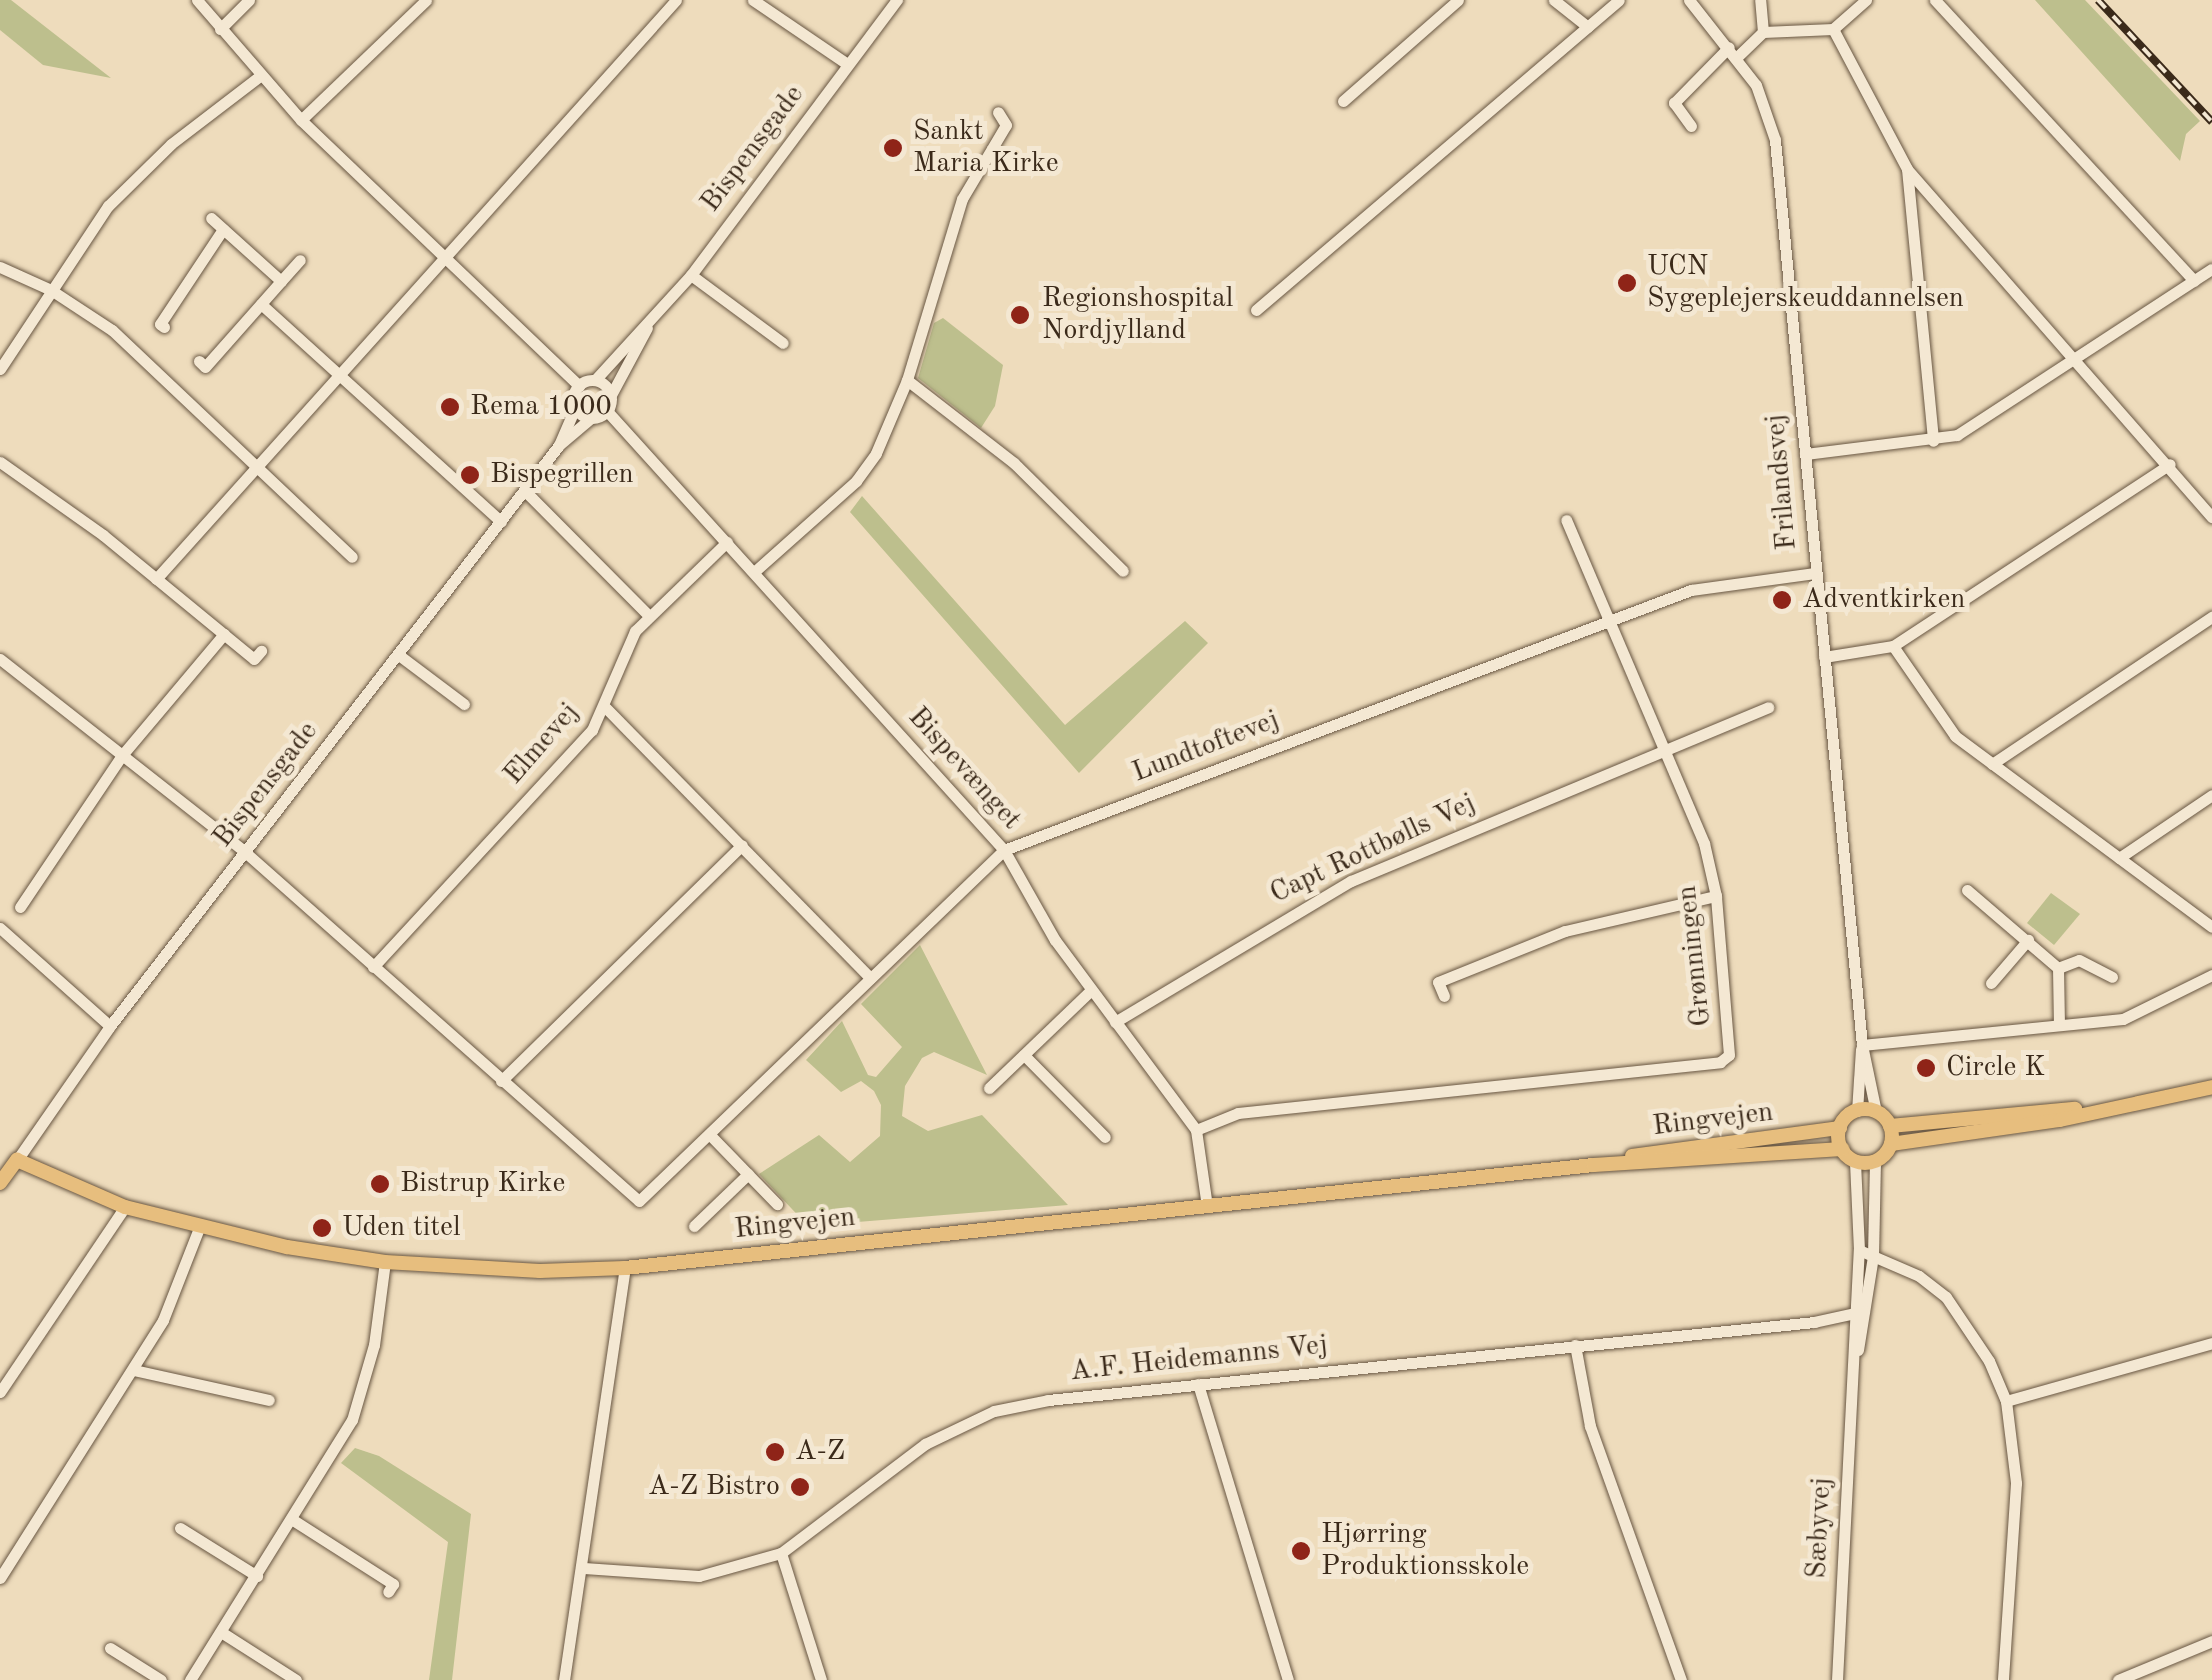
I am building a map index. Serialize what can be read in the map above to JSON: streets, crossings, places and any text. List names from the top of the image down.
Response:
{
  "streets": {
    "main road": ["Ringvejen"],
    "street": [
      "Bispensgade",
      "Frilandsvej",
      "Elmevej",
      "Lundtoftevej",
      "Bispevænget",
      "Capt Rottbølls Vej",
      "Grønningen",
      "A.F. Heidemanns Vej",
      "Sæbyvej"
    ]
  },
  "crossings": [
    ["Bispensgade", "Bispevænget"],
    ["Bispensgade", "Ringvejen"],
    ["Frilandsvej", "Lundtoftevej"],
    ["Frilandsvej", "Ringvejen"],
    ["Frilandsvej", "Sæbyvej"],
    ["Elmevej", "Bispevænget"],
    ["Lundtoftevej", "Bispevænget"],
    ["Lundtoftevej", "Grønningen"],
    ["Bispevænget", "Capt Rottbølls Vej"],
    ["Bispevænget", "Grønningen"],
    ["Bispevænget", "Ringvejen"],
    ["Capt Rottbølls Vej", "Grønningen"],
    ["Ringvejen", "Sæbyvej"],
    ["A.F. Heidemanns Vej", "Sæbyvej"]
  ],
  "places": [
    "Sankt Maria Kirke",
    "UCN Sygeplejerskeuddannelsen",
    "Regionshospital Nordjylland",
    "Rema 1000",
    "Bispegrillen",
    "Adventkirken",
    "Circle K",
    "Bistrup Kirke",
    "Uden titel",
    "A-Z",
    "A-Z Bistro",
    "Hjørring Produktionsskole"
  ]
}
